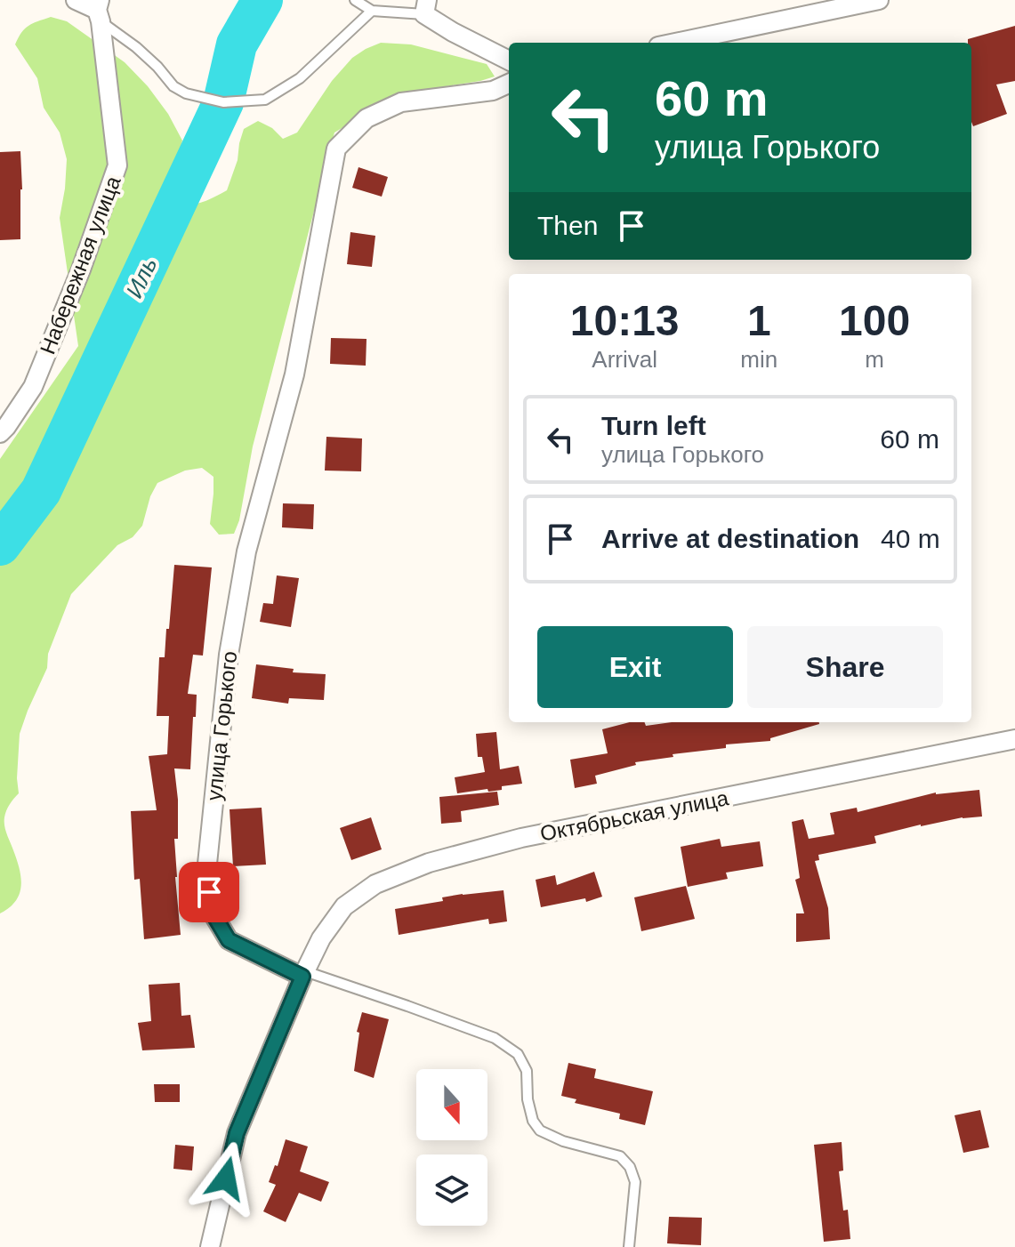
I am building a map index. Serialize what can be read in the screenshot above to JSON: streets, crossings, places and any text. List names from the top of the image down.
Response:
{
  "streets": {
    "street": ["Набережная улица", "улица Горького", "Октябрьская улица"]
  },
  "crossings": [
    ["улица Горького", "Октябрьская улица"]
  ],
  "water": ["Иль"],
  "north": "bottom",
  "page": {
    "turn": ["60 m", "улица Горького"],
    "then": "Then",
    "eta": [
      "10:13",
      "Arrival",
      "1",
      "min",
      "100",
      "m"
    ],
    "list": [
      {
        "name": "Turn left",
        "note": "улица Горького",
        "value": "60 m"
      },
      {
        "name": "Arrive at destination",
        "value": "40 m"
      }
    ],
    "buttons": ["Exit", "Share"]
  }
}
